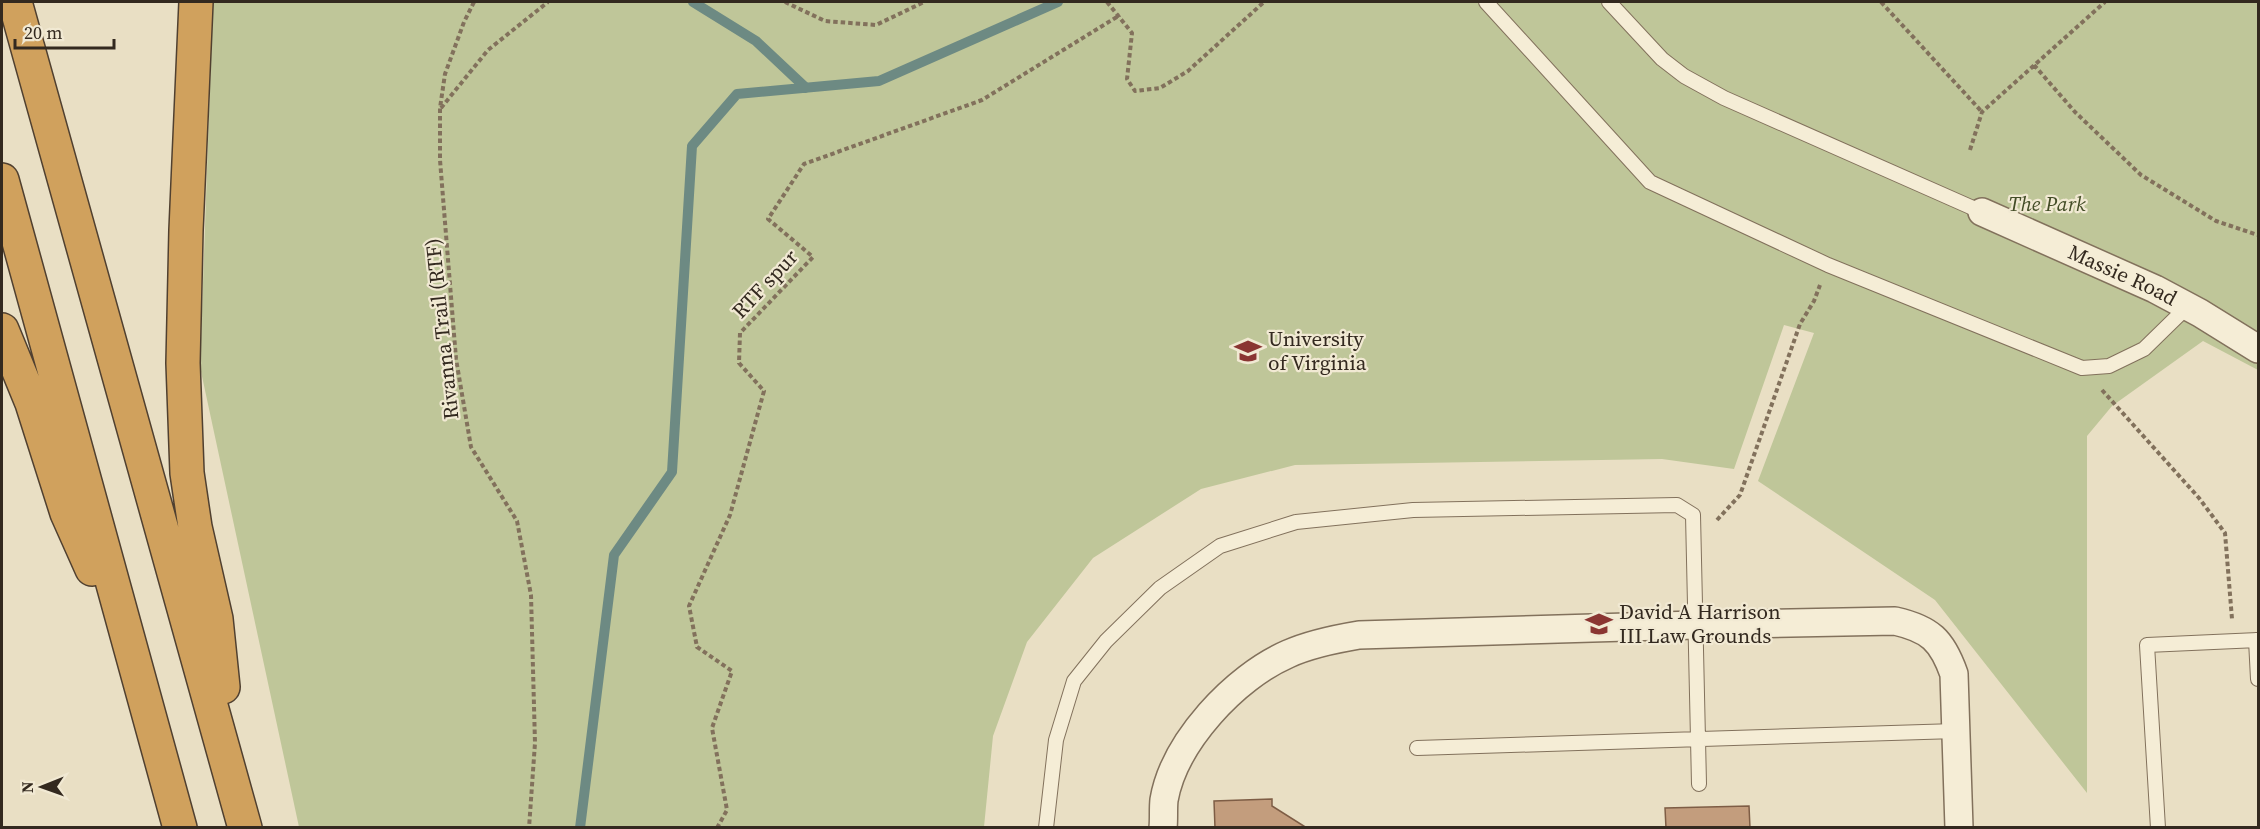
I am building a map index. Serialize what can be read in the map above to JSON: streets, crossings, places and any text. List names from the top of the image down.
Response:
{
  "streets": {
    "street": ["Massie Road"],
    "path": ["RTF spur", "Rivanna Trail (RTF)"]
  },
  "parks": ["The Park"],
  "places": {
    "school or university": ["University of Virginia", "David A Harrison III Law Grounds"]
  },
  "scale_bar": "20 m",
  "north": "left"
}
